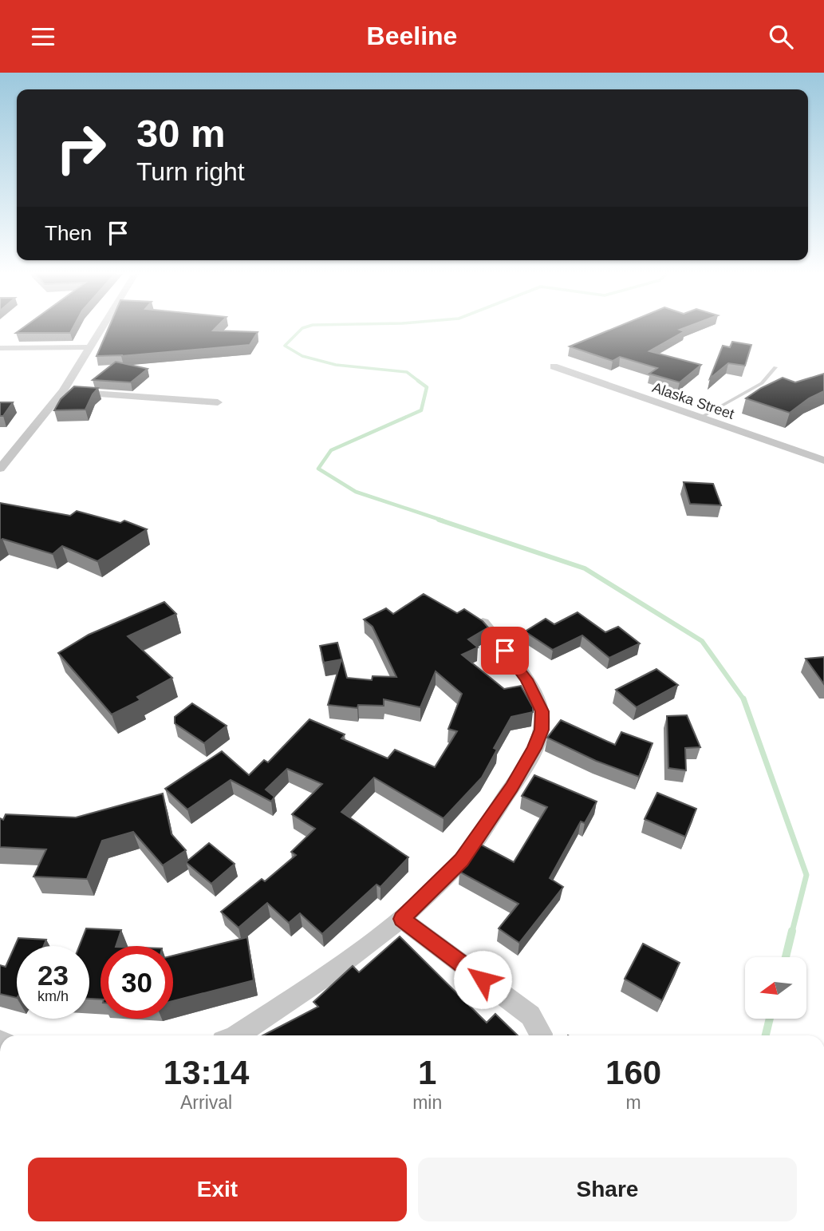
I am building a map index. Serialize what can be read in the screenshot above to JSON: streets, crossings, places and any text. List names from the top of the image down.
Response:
{
  "streets": {
    "street": ["Alaska Street"]
  },
  "north": "left",
  "page": {
    "header": "Beeline",
    "turn": ["30 m", "Turn right"],
    "then": "Then",
    "speed": "23 km/h",
    "limit": "30",
    "eta": [
      "13:14",
      "Arrival",
      "1",
      "min",
      "160",
      "m"
    ],
    "buttons": ["Exit", "Share"]
  }
}
